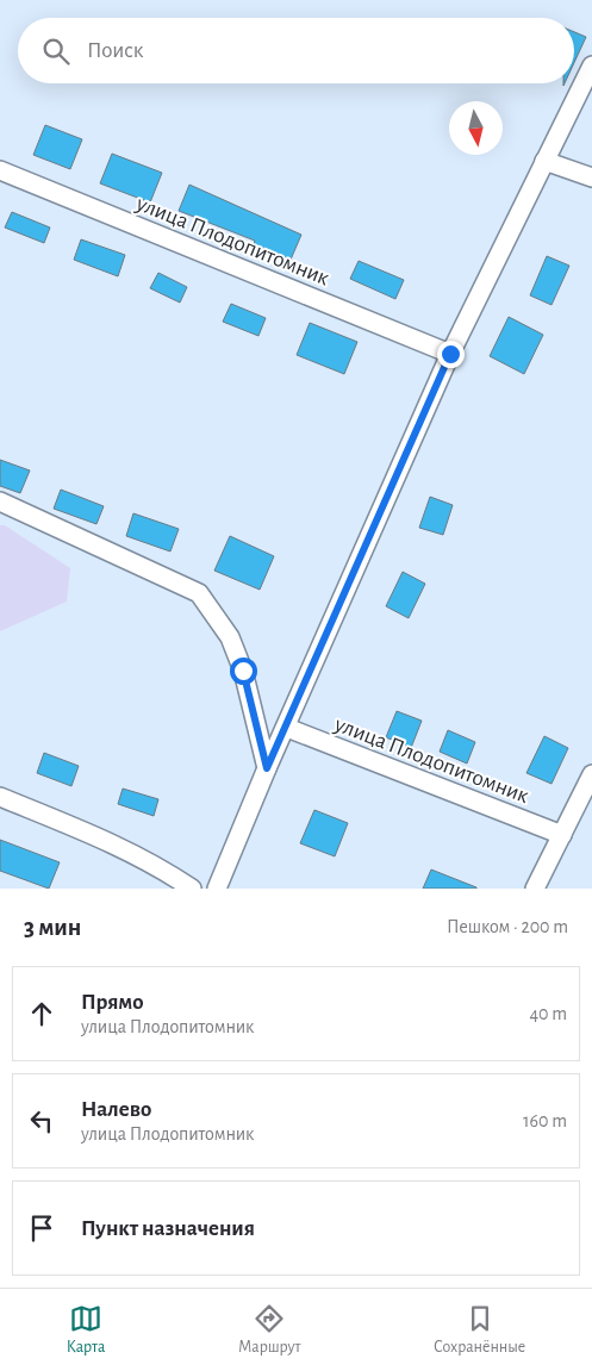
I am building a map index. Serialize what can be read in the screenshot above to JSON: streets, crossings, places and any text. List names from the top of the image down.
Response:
{
  "streets": {
    "street": ["улица Плодопитомник"]
  },
  "north": "bottom",
  "page": {
    "search": "Поиск",
    "heading": ["3 мин", "Пешком · 200 m"],
    "list": [
      ["Прямо", "улица Плодопитомник", "40 m"],
      ["Налево", "улица Плодопитомник", "160 m"],
      "Пункт назначения"
    ],
    "nav": ["Карта", "Маршрут", "Сохранённые"]
  }
}
